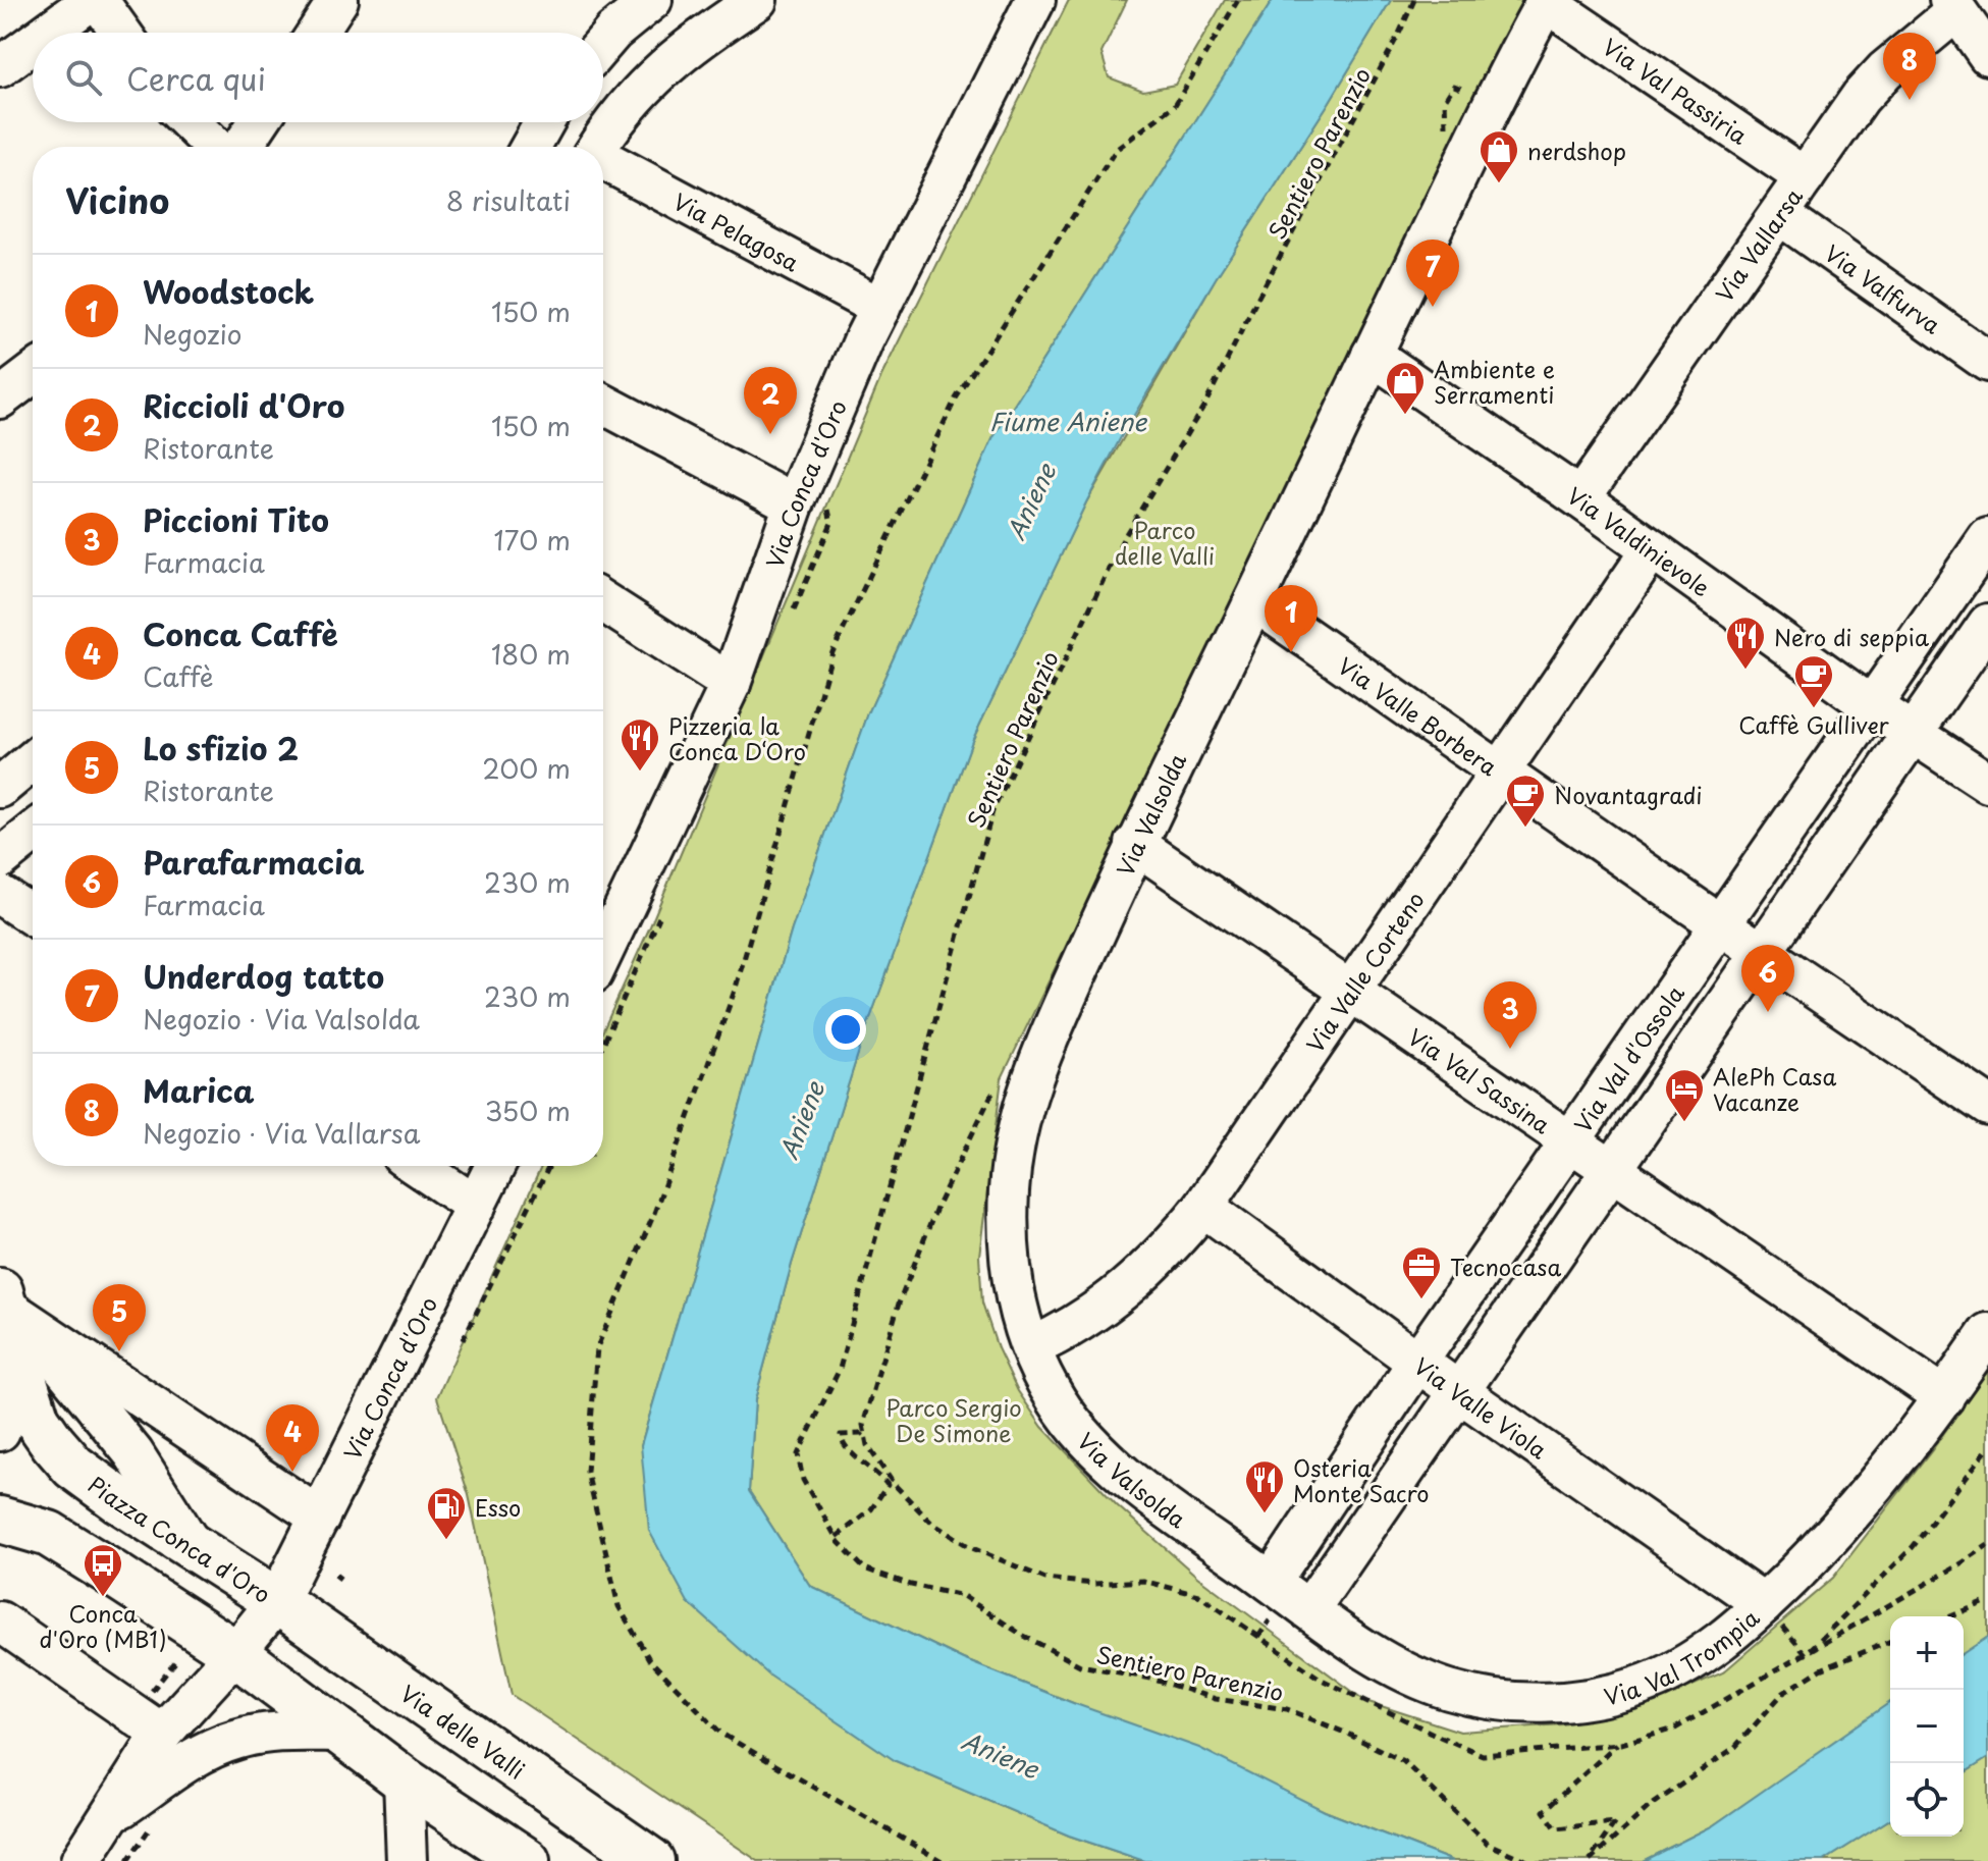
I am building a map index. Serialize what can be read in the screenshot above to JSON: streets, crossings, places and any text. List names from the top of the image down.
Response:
{
  "streets": {
    "main road": ["Piazza Conca d'Oro", "Via delle Valli"],
    "street": [
      "Via Val Passiria",
      "Via Pelagosa",
      "Via Vallarsa",
      "Via Valfurva",
      "Via Conca d'Oro",
      "Via Valdinievole",
      "Via Valle Borbera",
      "Via Valsolda",
      "Via Valle Corteno",
      "Via Val d'Ossola",
      "Via Val Sassina",
      "Via Valle Viola",
      "Via Val Trompia"
    ],
    "path": ["Sentiero Parenzio"]
  },
  "crossings": [
    ["Via Val Passiria", "Via Vallarsa"],
    ["Via Val Passiria", "Via Valsolda"],
    ["Via Pelagosa", "Via Conca d'Oro"],
    ["Via Vallarsa", "Via Valfurva"],
    ["Via Vallarsa", "Via Valdinievole"],
    ["Via Conca d'Oro", "Piazza Conca d'Oro"],
    ["Via Conca d'Oro", "Via delle Valli"],
    ["Via Valdinievole", "Via Valsolda"],
    ["Via Valdinievole", "Via Valle Corteno"],
    ["Via Valdinievole", "Via Val d'Ossola"],
    ["Via Valle Borbera", "Via Valsolda"],
    ["Via Valle Borbera", "Via Valle Corteno"],
    ["Via Valle Borbera", "Via Val d'Ossola"],
    ["Via Valsolda", "Via Valle Corteno"],
    ["Via Valsolda", "Via Val d'Ossola"],
    ["Via Valsolda", "Via Val Sassina"],
    ["Via Valsolda", "Via Val Trompia"],
    ["Via Valle Corteno", "Via Val Sassina"],
    ["Via Valle Corteno", "Via Valle Viola"],
    ["Via Val d'Ossola", "Via Val Sassina"],
    ["Via Val d'Ossola", "Via Valle Viola"],
    ["Via Val d'Ossola", "Via Val Trompia"],
    ["Via Val Sassina", "Via Val Trompia"],
    ["Via Valle Viola", "Via Val Trompia"],
    ["Piazza Conca d'Oro", "Via delle Valli"]
  ],
  "water": ["Fiume Aniene", "Aniene"],
  "parks": ["Parco delle Valli", "Parco Sergio De Simone"],
  "places": {
    "shop": ["nerdshop", "Ambiente e Serramenti"],
    "restaurant": ["Nero di seppia", "Pizzeria la Conca D‘Oro", "Osteria Monte Sacro"],
    "cafe": ["Caffè Gulliver", "Novantagradi"],
    "hotel": ["AlePh Casa Vacanze"],
    "office": ["Tecnocasa"],
    "fuel station": ["Esso"],
    "bus stop": ["Conca d'Oro (MB1)"]
  },
  "page": {
    "pins": [
      "8",
      "7",
      "2",
      "1",
      "6",
      "3",
      "5",
      "4"
    ],
    "search": "Cerca qui",
    "heading": ["Vicino", "8 risultati"],
    "list": [
      {
        "mark": "1",
        "name": "Woodstock",
        "note": "Negozio",
        "value": "150 m"
      },
      {
        "mark": "2",
        "name": "Riccioli d'Oro",
        "note": "Ristorante",
        "value": "150 m"
      },
      {
        "mark": "3",
        "name": "Piccioni Tito",
        "note": "Farmacia",
        "value": "170 m"
      },
      {
        "mark": "4",
        "name": "Conca Caffè",
        "note": "Caffè",
        "value": "180 m"
      },
      {
        "mark": "5",
        "name": "Lo sfizio 2",
        "note": "Ristorante",
        "value": "200 m"
      },
      {
        "mark": "6",
        "name": "Parafarmacia",
        "note": "Farmacia",
        "value": "230 m"
      },
      {
        "mark": "7",
        "name": "Underdog tatto",
        "note": "Negozio · Via Valsolda",
        "value": "230 m"
      },
      {
        "mark": "8",
        "name": "Marica",
        "note": "Negozio · Via Vallarsa",
        "value": "350 m"
      }
    ],
    "map_buttons": ["+", "−"]
  }
}
